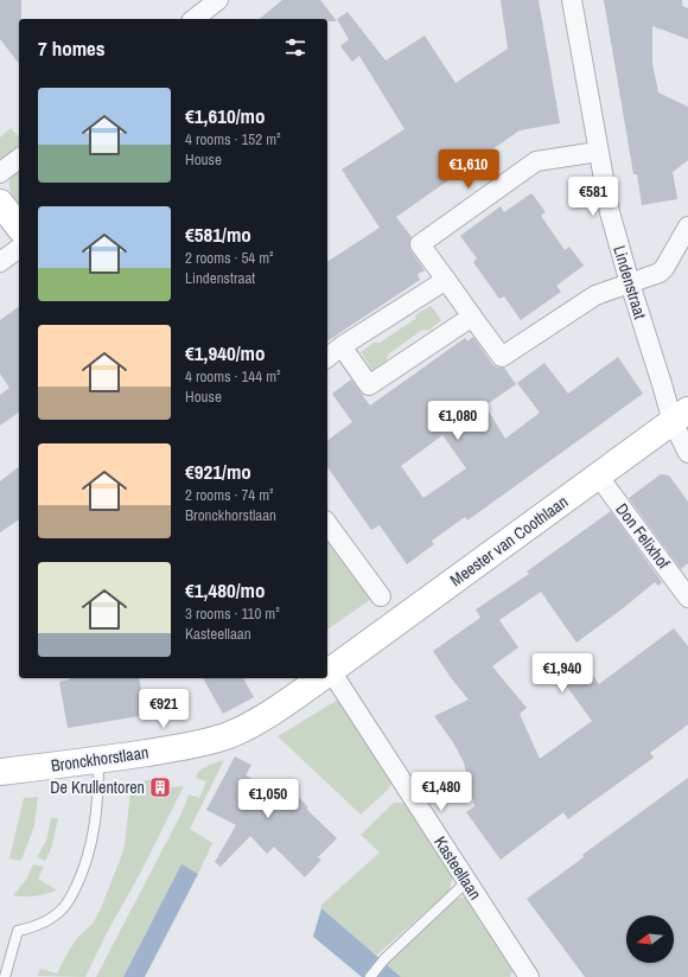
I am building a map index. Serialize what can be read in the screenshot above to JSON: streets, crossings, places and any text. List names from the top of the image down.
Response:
{
  "streets": {
    "street": [
      "Lindenstraat",
      "Don Felixhof",
      "Meester van Coothlaan",
      "Bronckhorstlaan",
      "Kasteellaan"
    ]
  },
  "crossings": [
    ["Lindenstraat", "Meester van Coothlaan"],
    ["Don Felixhof", "Meester van Coothlaan"]
  ],
  "places": {
    "building": ["De Krullentoren"]
  },
  "north": "left",
  "page": {
    "heading": "7 homes",
    "list": [
      {
        "name": "€1,610/mo",
        "note": "4 rooms · 152 m² · House"
      },
      {
        "name": "€581/mo",
        "note": "2 rooms · 54 m² · Lindenstraat"
      },
      {
        "name": "€1,940/mo",
        "note": "4 rooms · 144 m² · House"
      },
      {
        "name": "€921/mo",
        "note": "2 rooms · 74 m² · Bronckhorstlaan"
      },
      {
        "name": "€1,480/mo",
        "note": "3 rooms · 110 m² · Kasteellaan"
      }
    ],
    "price": [
      "€1,610",
      "€581",
      "€1,080",
      "€1,940",
      "€921",
      "€1,480",
      "€1,050"
    ]
  }
}
